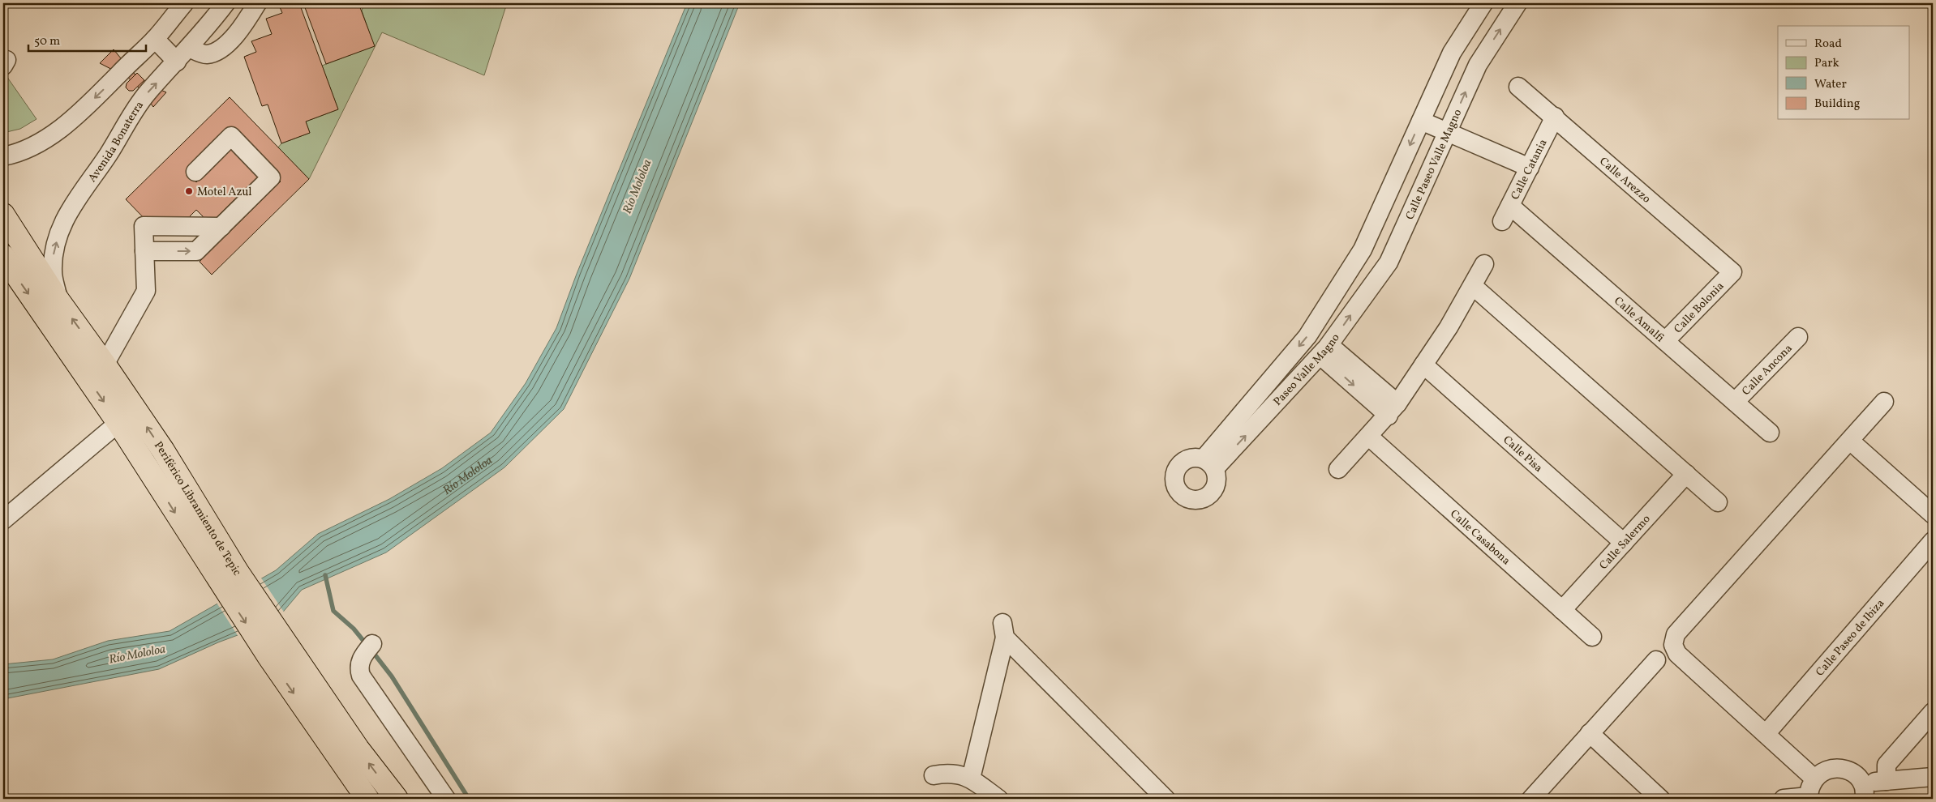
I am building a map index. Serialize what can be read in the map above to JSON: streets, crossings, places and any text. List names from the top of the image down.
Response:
{
  "streets": {
    "highway": ["Periférico Libramiento de Tepic"],
    "street": [
      "Avenida Bonaterra",
      "Calle Paseo Valle Magno",
      "Calle Catania",
      "Calle Arezzo",
      "Calle Bolonia",
      "Calle Amalfi",
      "Paseo Valle Magno",
      "Calle Ancona",
      "Calle Pisa",
      "Calle Casabona",
      "Calle Salermo",
      "Calle Paseo de Ibiza"
    ]
  },
  "crossings": [
    ["Avenida Bonaterra", "Periférico Libramiento de Tepic"],
    ["Calle Paseo Valle Magno", "Paseo Valle Magno"],
    ["Calle Catania", "Calle Arezzo"],
    ["Calle Catania", "Calle Amalfi"],
    ["Calle Arezzo", "Calle Bolonia"],
    ["Calle Bolonia", "Calle Amalfi"],
    ["Calle Amalfi", "Calle Ancona"],
    ["Calle Pisa", "Calle Salermo"],
    ["Calle Casabona", "Calle Salermo"]
  ],
  "one_way": ["Avenida Bonaterra"],
  "water": ["Río Mololoa"],
  "places": ["Motel Azul"],
  "legend": [
    "Road",
    "Park",
    "Water",
    "Building"
  ],
  "scale_bar": "50 m"
}
